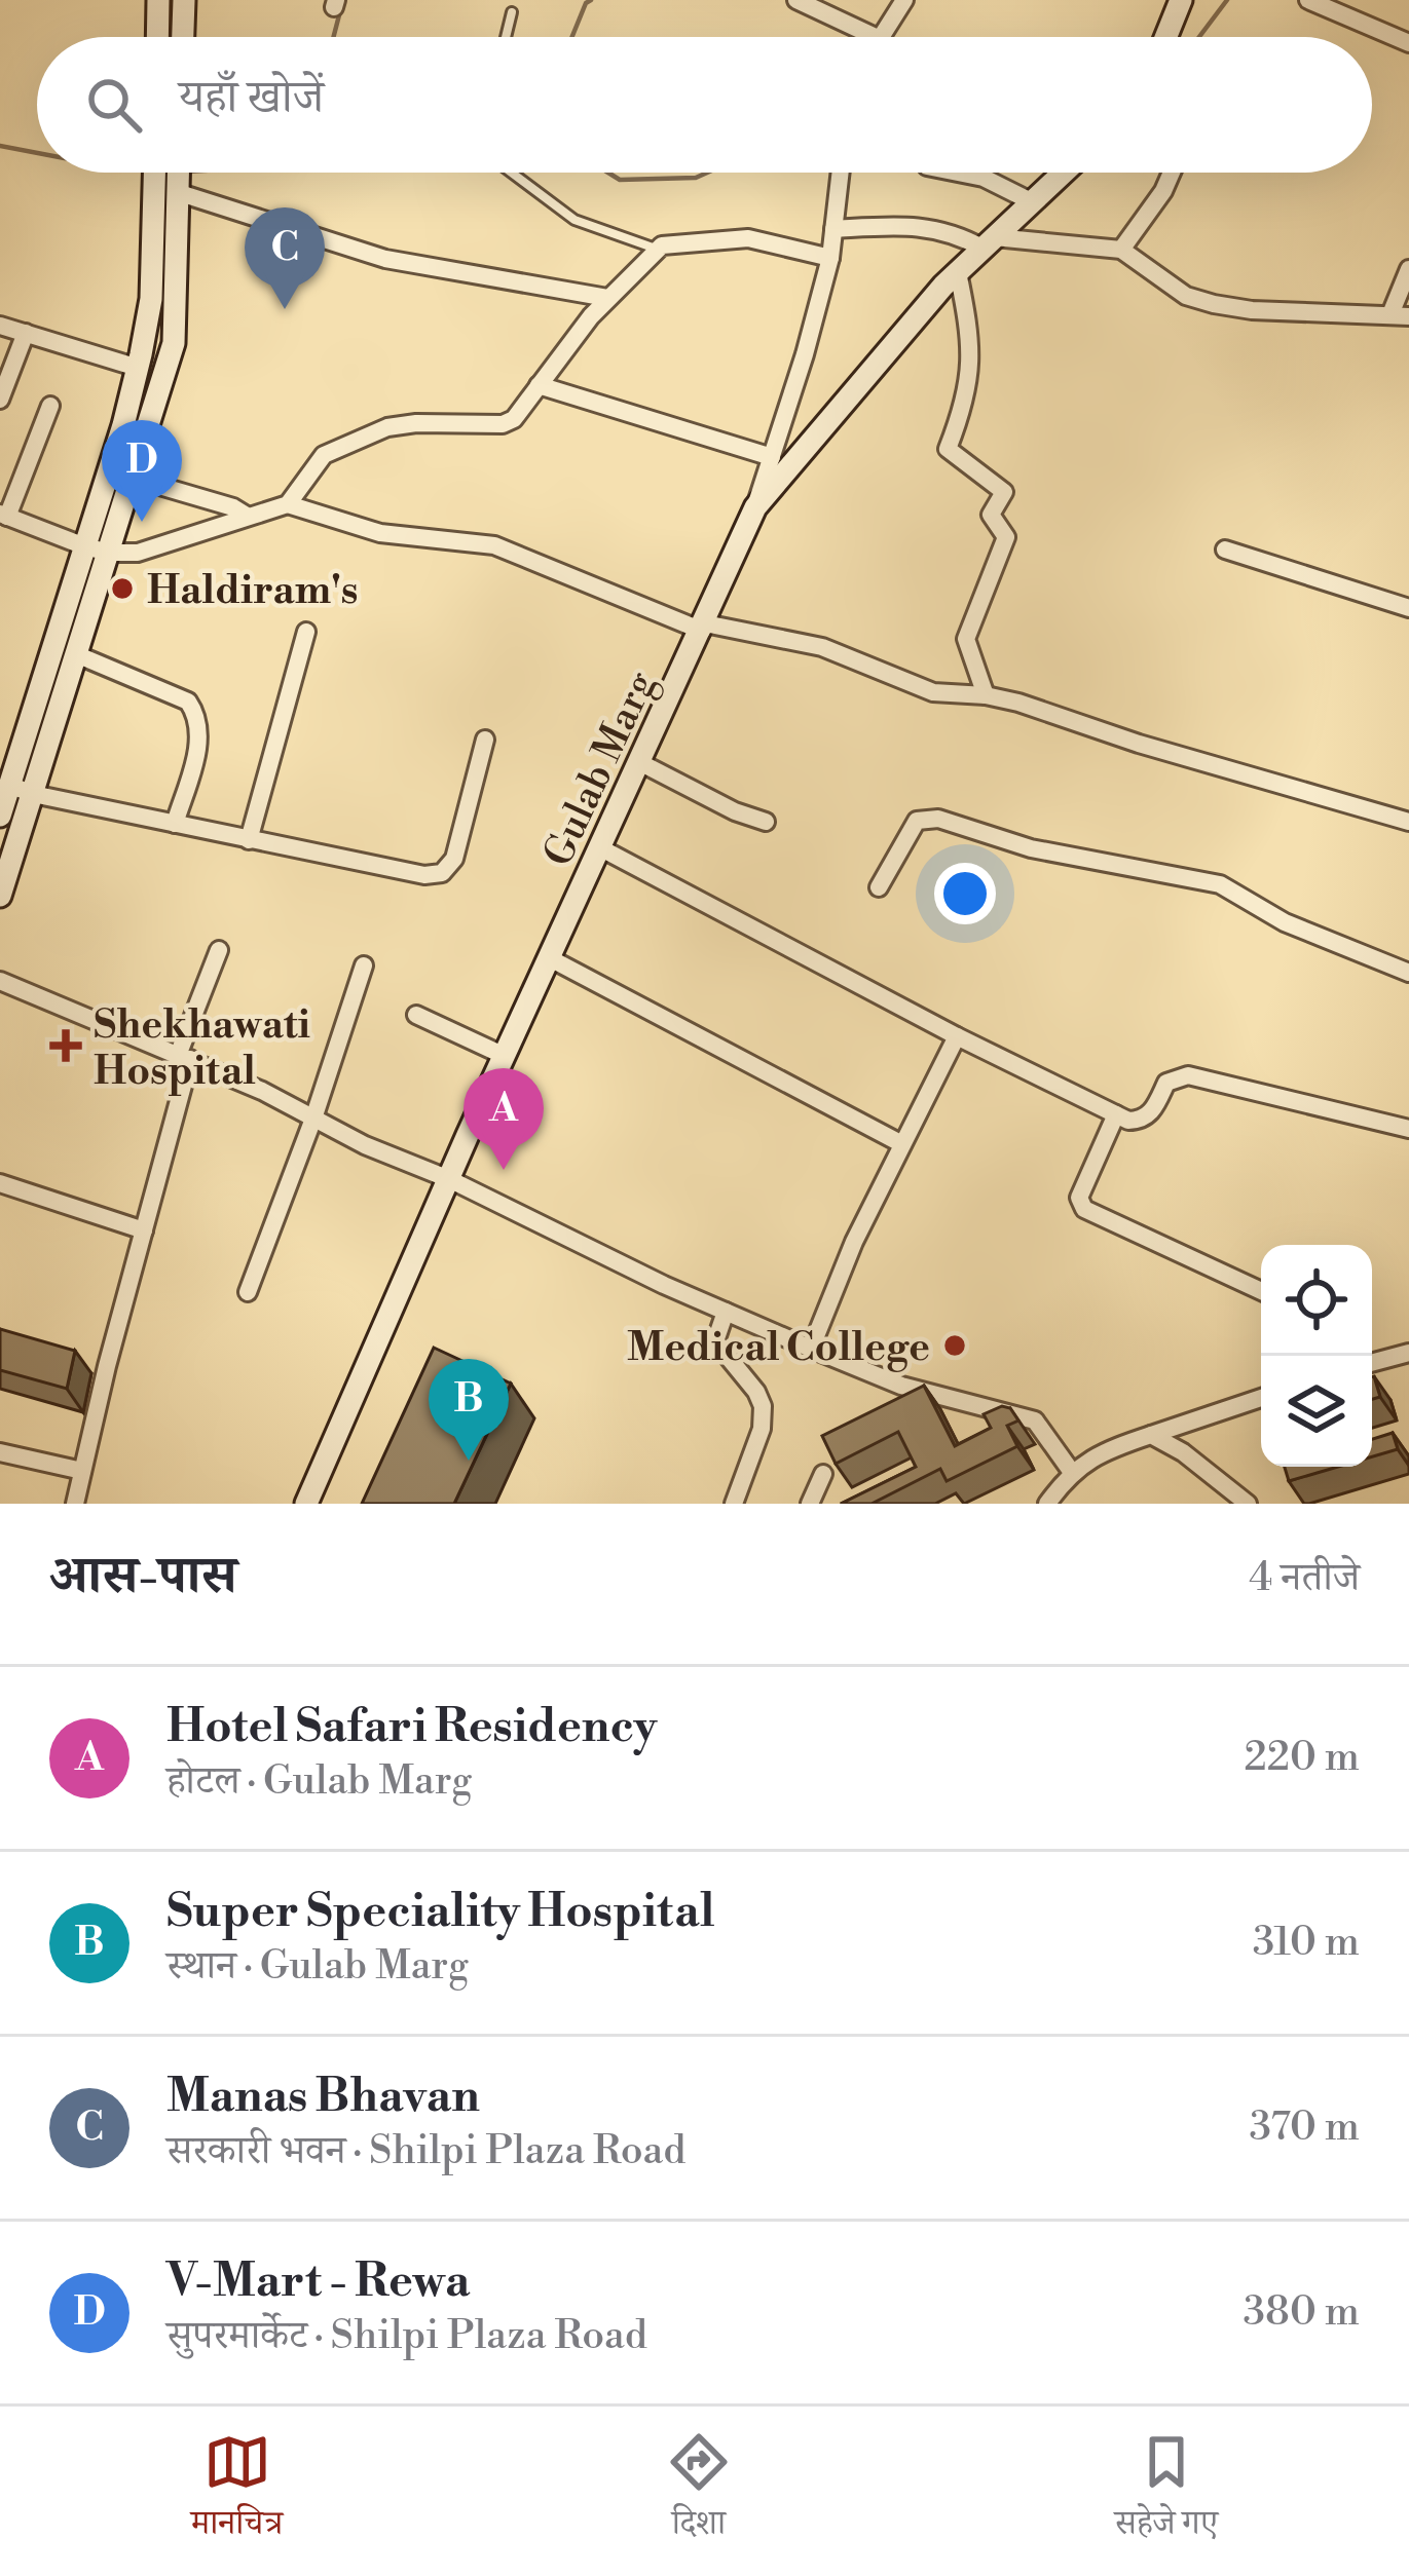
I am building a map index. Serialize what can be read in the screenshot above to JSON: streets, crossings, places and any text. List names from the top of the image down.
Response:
{
  "streets": {
    "street": ["Gulab Marg"]
  },
  "places": {
    "other": ["Haldiram's", "Medical College"],
    "health": ["Shekhawati Hospital"]
  },
  "page": {
    "search": "यहाँ खोजें",
    "pins": [
      "C",
      "D",
      "A",
      "B"
    ],
    "heading": ["आस-पास", "4 नतीजे"],
    "list": [
      {
        "mark": "A",
        "name": "Hotel Safari Residency",
        "note": "होटल · Gulab Marg",
        "value": "220 m"
      },
      {
        "mark": "B",
        "name": "Super Speciality Hospital",
        "note": "स्थान · Gulab Marg",
        "value": "310 m"
      },
      {
        "mark": "C",
        "name": "Manas Bhavan",
        "note": "सरकारी भवन · Shilpi Plaza Road",
        "value": "370 m"
      },
      {
        "mark": "D",
        "name": "V-Mart - Rewa",
        "note": "सुपरमार्केट · Shilpi Plaza Road",
        "value": "380 m"
      }
    ],
    "nav": ["मानचित्र", "दिशा", "सहेजे गए"]
  }
}
